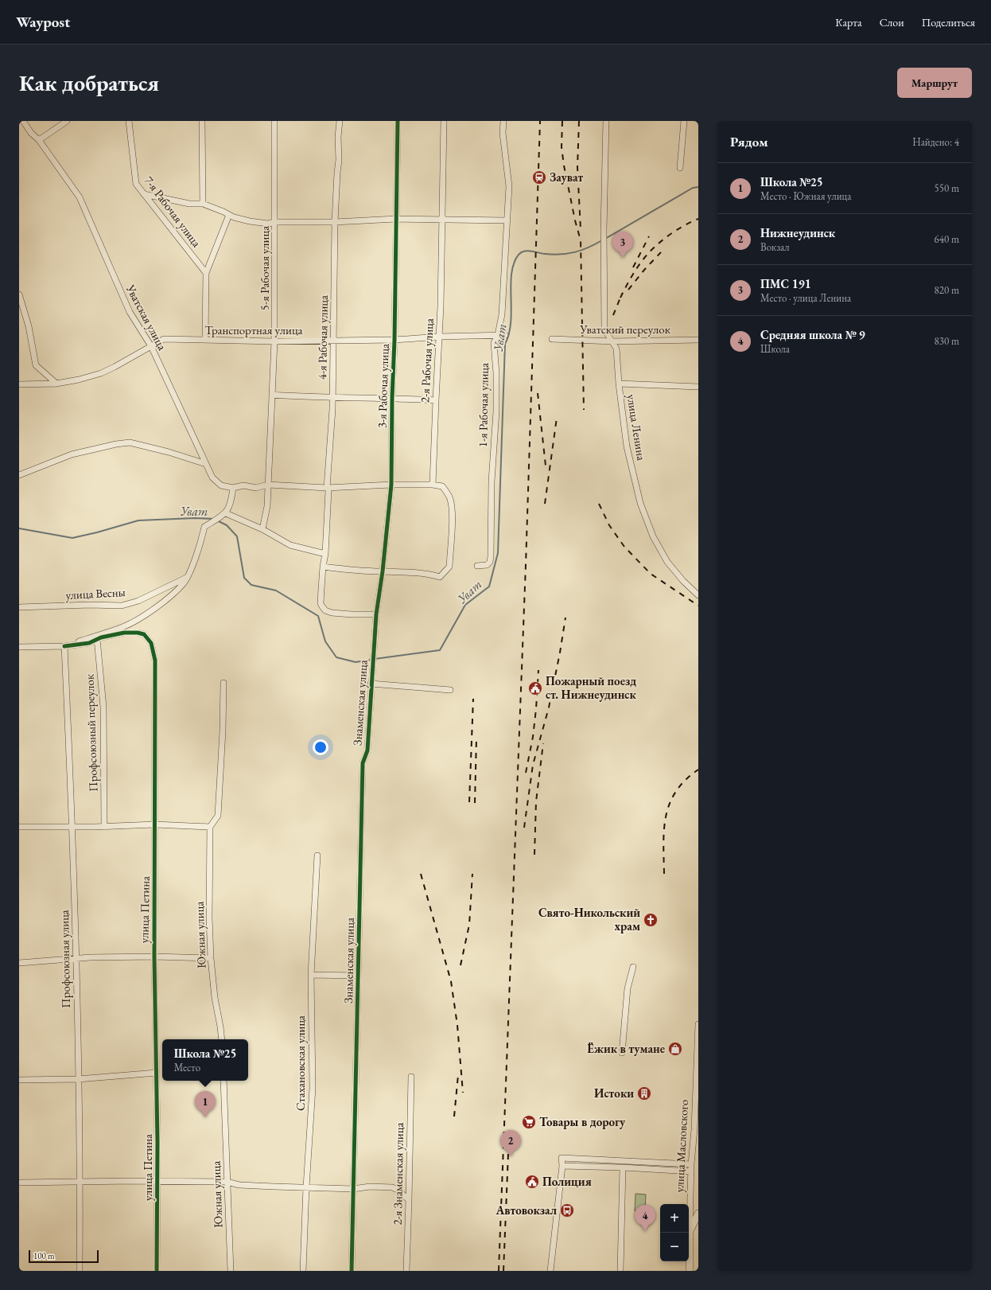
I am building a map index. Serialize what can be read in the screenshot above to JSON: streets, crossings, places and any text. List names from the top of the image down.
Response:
{
  "streets": {
    "street": [
      "7-я Рабочая улица",
      "5-я Рабочая улица",
      "Уватская улица",
      "Уватский переулок",
      "Транспортная улица",
      "4-я Рабочая улица",
      "2-я Рабочая улица",
      "3-я Рабочая улица",
      "1-я Рабочая улица",
      "улица Ленина",
      "улица Весны",
      "Знаменская улица",
      "Профсоюзный переулок",
      "улица Петина",
      "Южная улица",
      "Профсоюзная улица",
      "Стахановская улица",
      "улица Масловского",
      "2-я Знаменская улица"
    ]
  },
  "crossings": [
    ["5-я Рабочая улица", "Уватская улица"],
    ["5-я Рабочая улица", "Транспортная улица"],
    ["Уватская улица", "Транспортная улица"],
    ["Уватская улица", "4-я Рабочая улица"],
    ["Уватская улица", "2-я Рабочая улица"],
    ["Уватская улица", "3-я Рабочая улица"],
    ["Уватский переулок", "улица Ленина"],
    ["Транспортная улица", "4-я Рабочая улица"],
    ["Транспортная улица", "2-я Рабочая улица"],
    ["Транспортная улица", "3-я Рабочая улица"],
    ["Транспортная улица", "1-я Рабочая улица"],
    ["4-я Рабочая улица", "3-я Рабочая улица"],
    ["3-я Рабочая улица", "Знаменская улица"],
    ["Профсоюзный переулок", "улица Петина"],
    ["улица Петина", "Профсоюзная улица"]
  ],
  "water": ["Уват"],
  "places": {
    "station": ["Зауват"],
    "public building": ["Пожарный поезд ст. Нижнеудинск", "Полиция"],
    "church": ["Свято-Никольский храм"],
    "shop": ["Ёжик в тумане"],
    "building": ["Истоки"],
    "supermarket": ["Товары в дорогу"],
    "bus stop": ["Автовокзал"]
  },
  "scale_bar": "100 m",
  "page": {
    "header": "Waypost",
    "nav": ["Карта", "Слои", "Поделиться"],
    "buttons": "Маршрут",
    "title": "Как добраться",
    "heading": ["Рядом", "Найдено: 4"],
    "list": [
      {
        "mark": "1",
        "name": "Школа №25",
        "note": "Место · Южная улица",
        "value": "550 m"
      },
      {
        "mark": "2",
        "name": "Нижнеудинск",
        "note": "Вокзал",
        "value": "640 m"
      },
      {
        "mark": "3",
        "name": "ПМС 191",
        "note": "Место · улица Ленина",
        "value": "820 m"
      },
      {
        "mark": "4",
        "name": "Средняя школа № 9",
        "note": "Школа",
        "value": "830 m"
      }
    ],
    "pins": [
      "3",
      "1",
      "2",
      "4"
    ],
    "popup": ["Школа №25", "Место"],
    "map_buttons": ["+", "−"],
    "scale": "100 m"
  }
}
